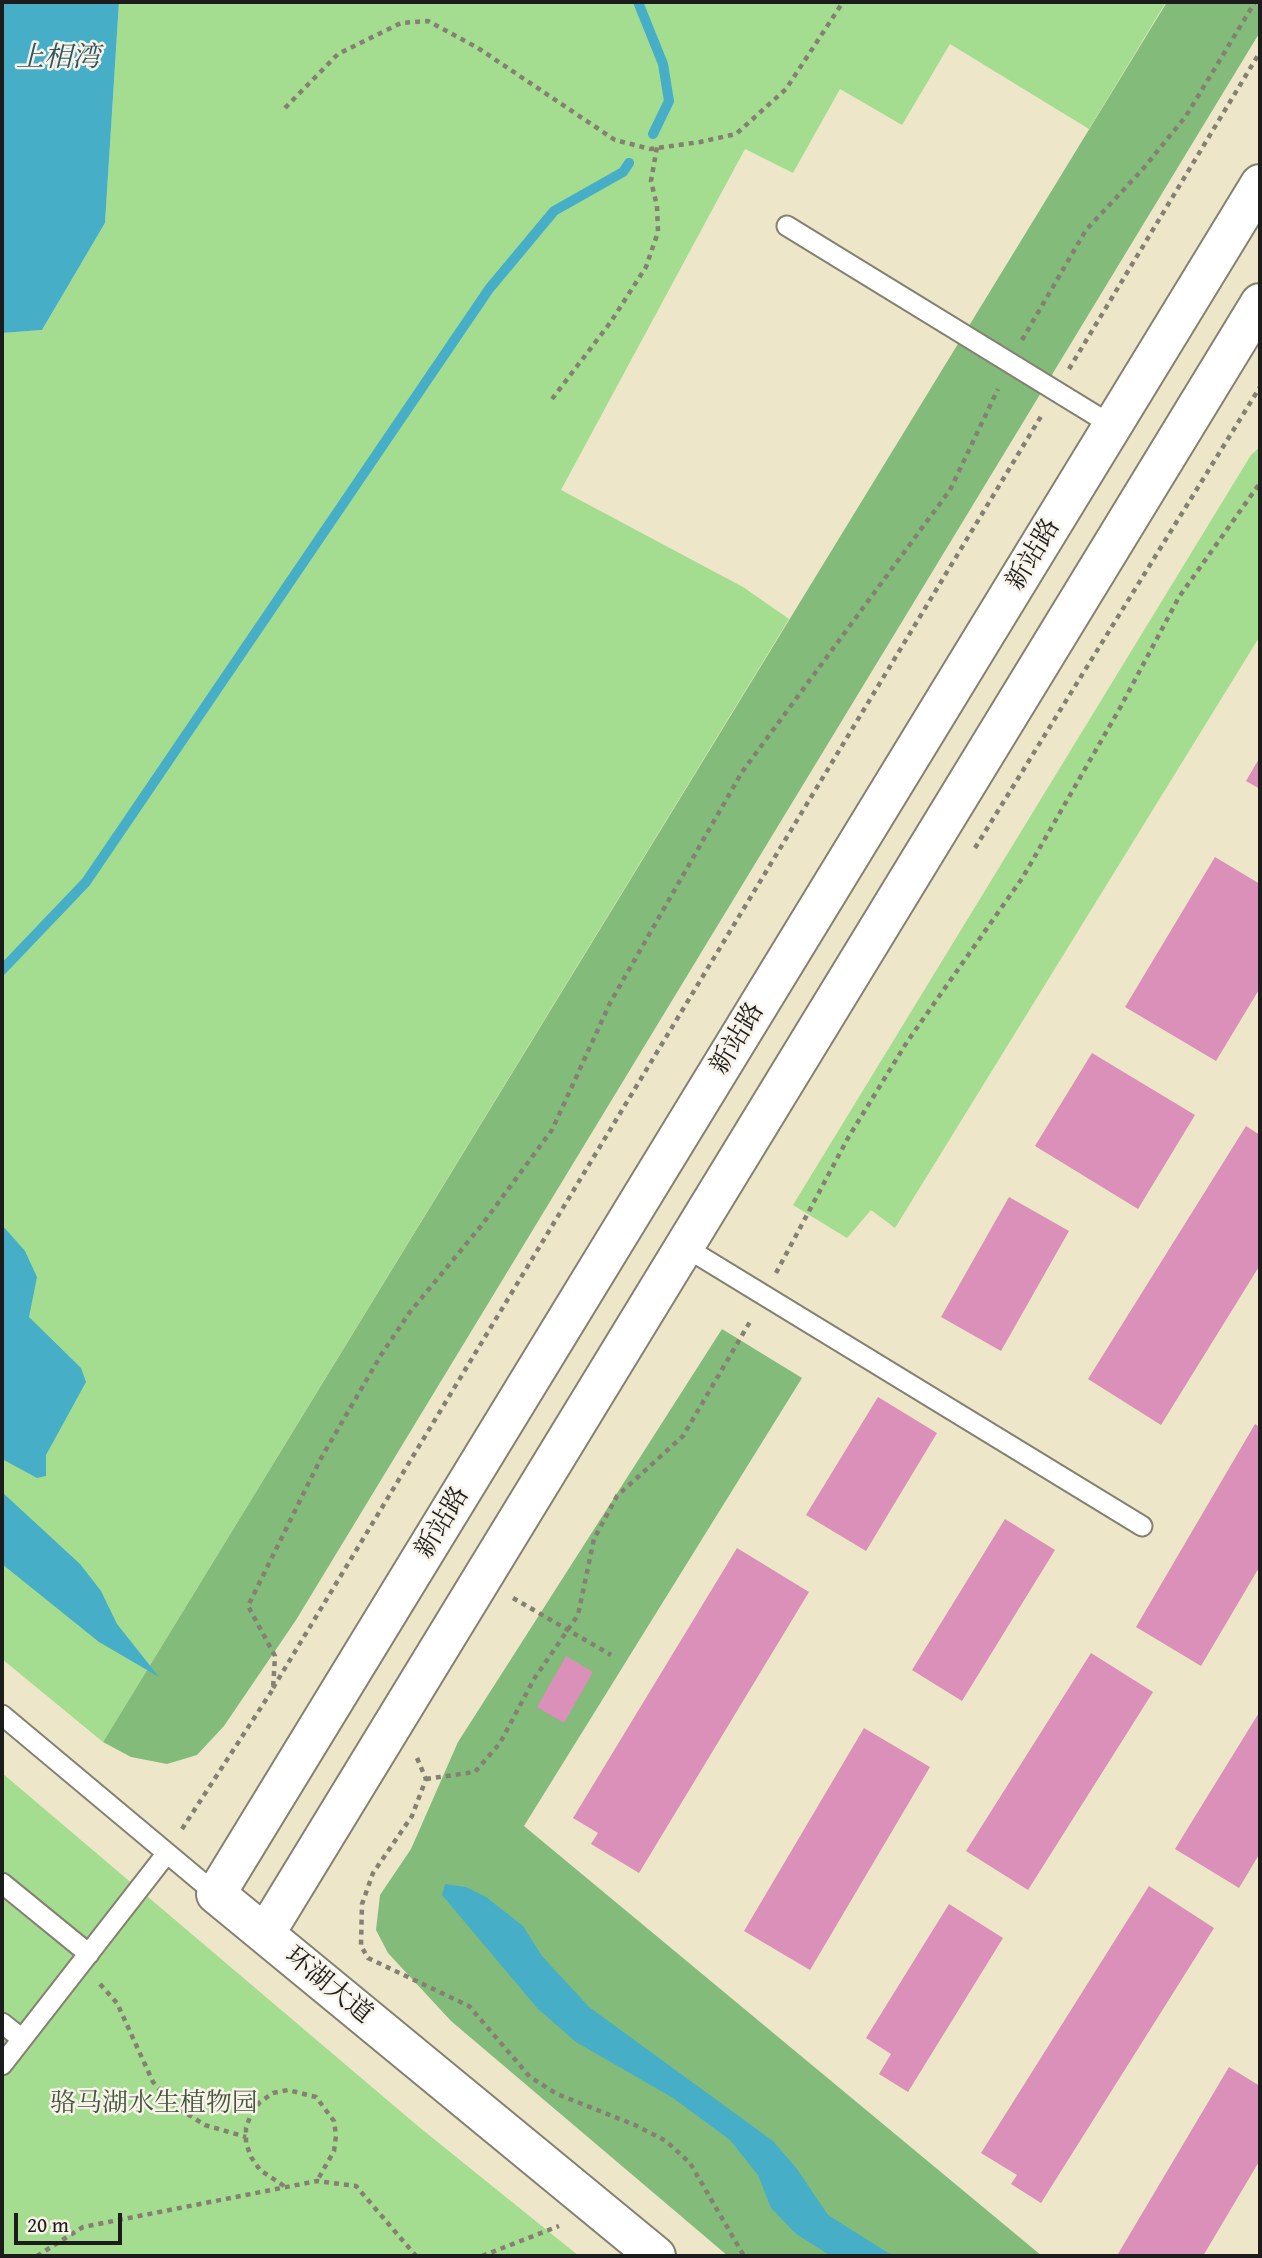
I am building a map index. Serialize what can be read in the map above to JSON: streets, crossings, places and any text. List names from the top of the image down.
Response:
{
  "streets": {
    "street": ["新站路", "环湖大道"]
  },
  "crossings": [
    ["新站路", "环湖大道"]
  ],
  "water": ["上相湾"],
  "parks": ["骆马湖水生植物园"],
  "scale_bar": "20 m"
}
